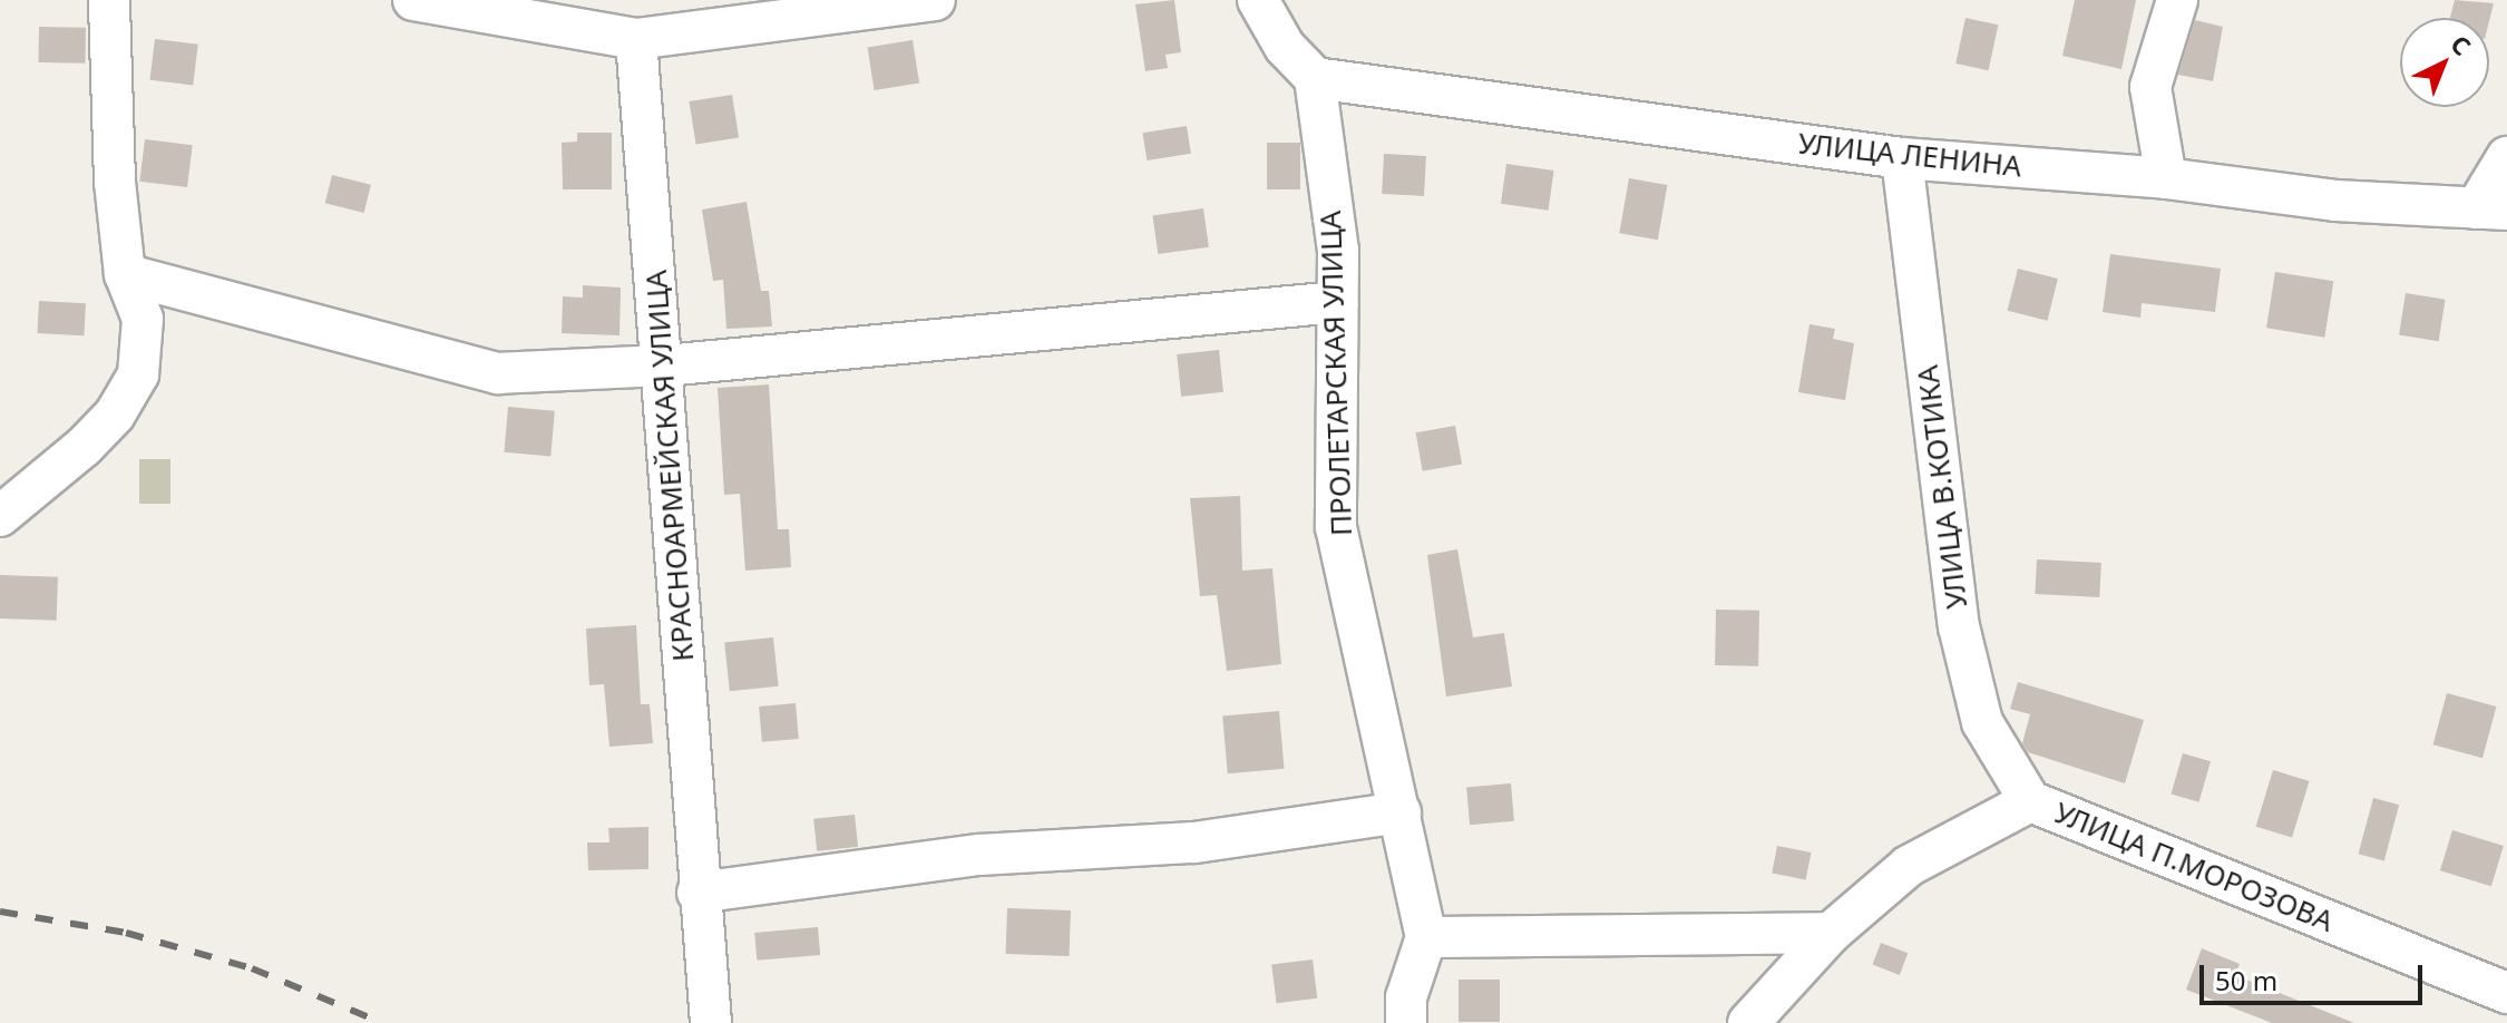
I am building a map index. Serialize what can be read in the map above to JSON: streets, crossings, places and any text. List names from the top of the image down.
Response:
{
  "streets": {
    "street": [
      "УЛИЦА ЛЕНИНА",
      "ПРОЛЕТАРСКАЯ УЛИЦА",
      "КРАСНОАРМЕЙСКАЯ УЛИЦА",
      "УЛИЦА В.КОТИКА",
      "УЛИЦА П.МОРОЗОВА"
    ]
  },
  "crossings": [
    ["УЛИЦА ЛЕНИНА", "ПРОЛЕТАРСКАЯ УЛИЦА"],
    ["УЛИЦА ЛЕНИНА", "УЛИЦА В.КОТИКА"],
    ["УЛИЦА В.КОТИКА", "УЛИЦА П.МОРОЗОВА"]
  ],
  "scale_bar": "50 m",
  "north": "top right"
}
